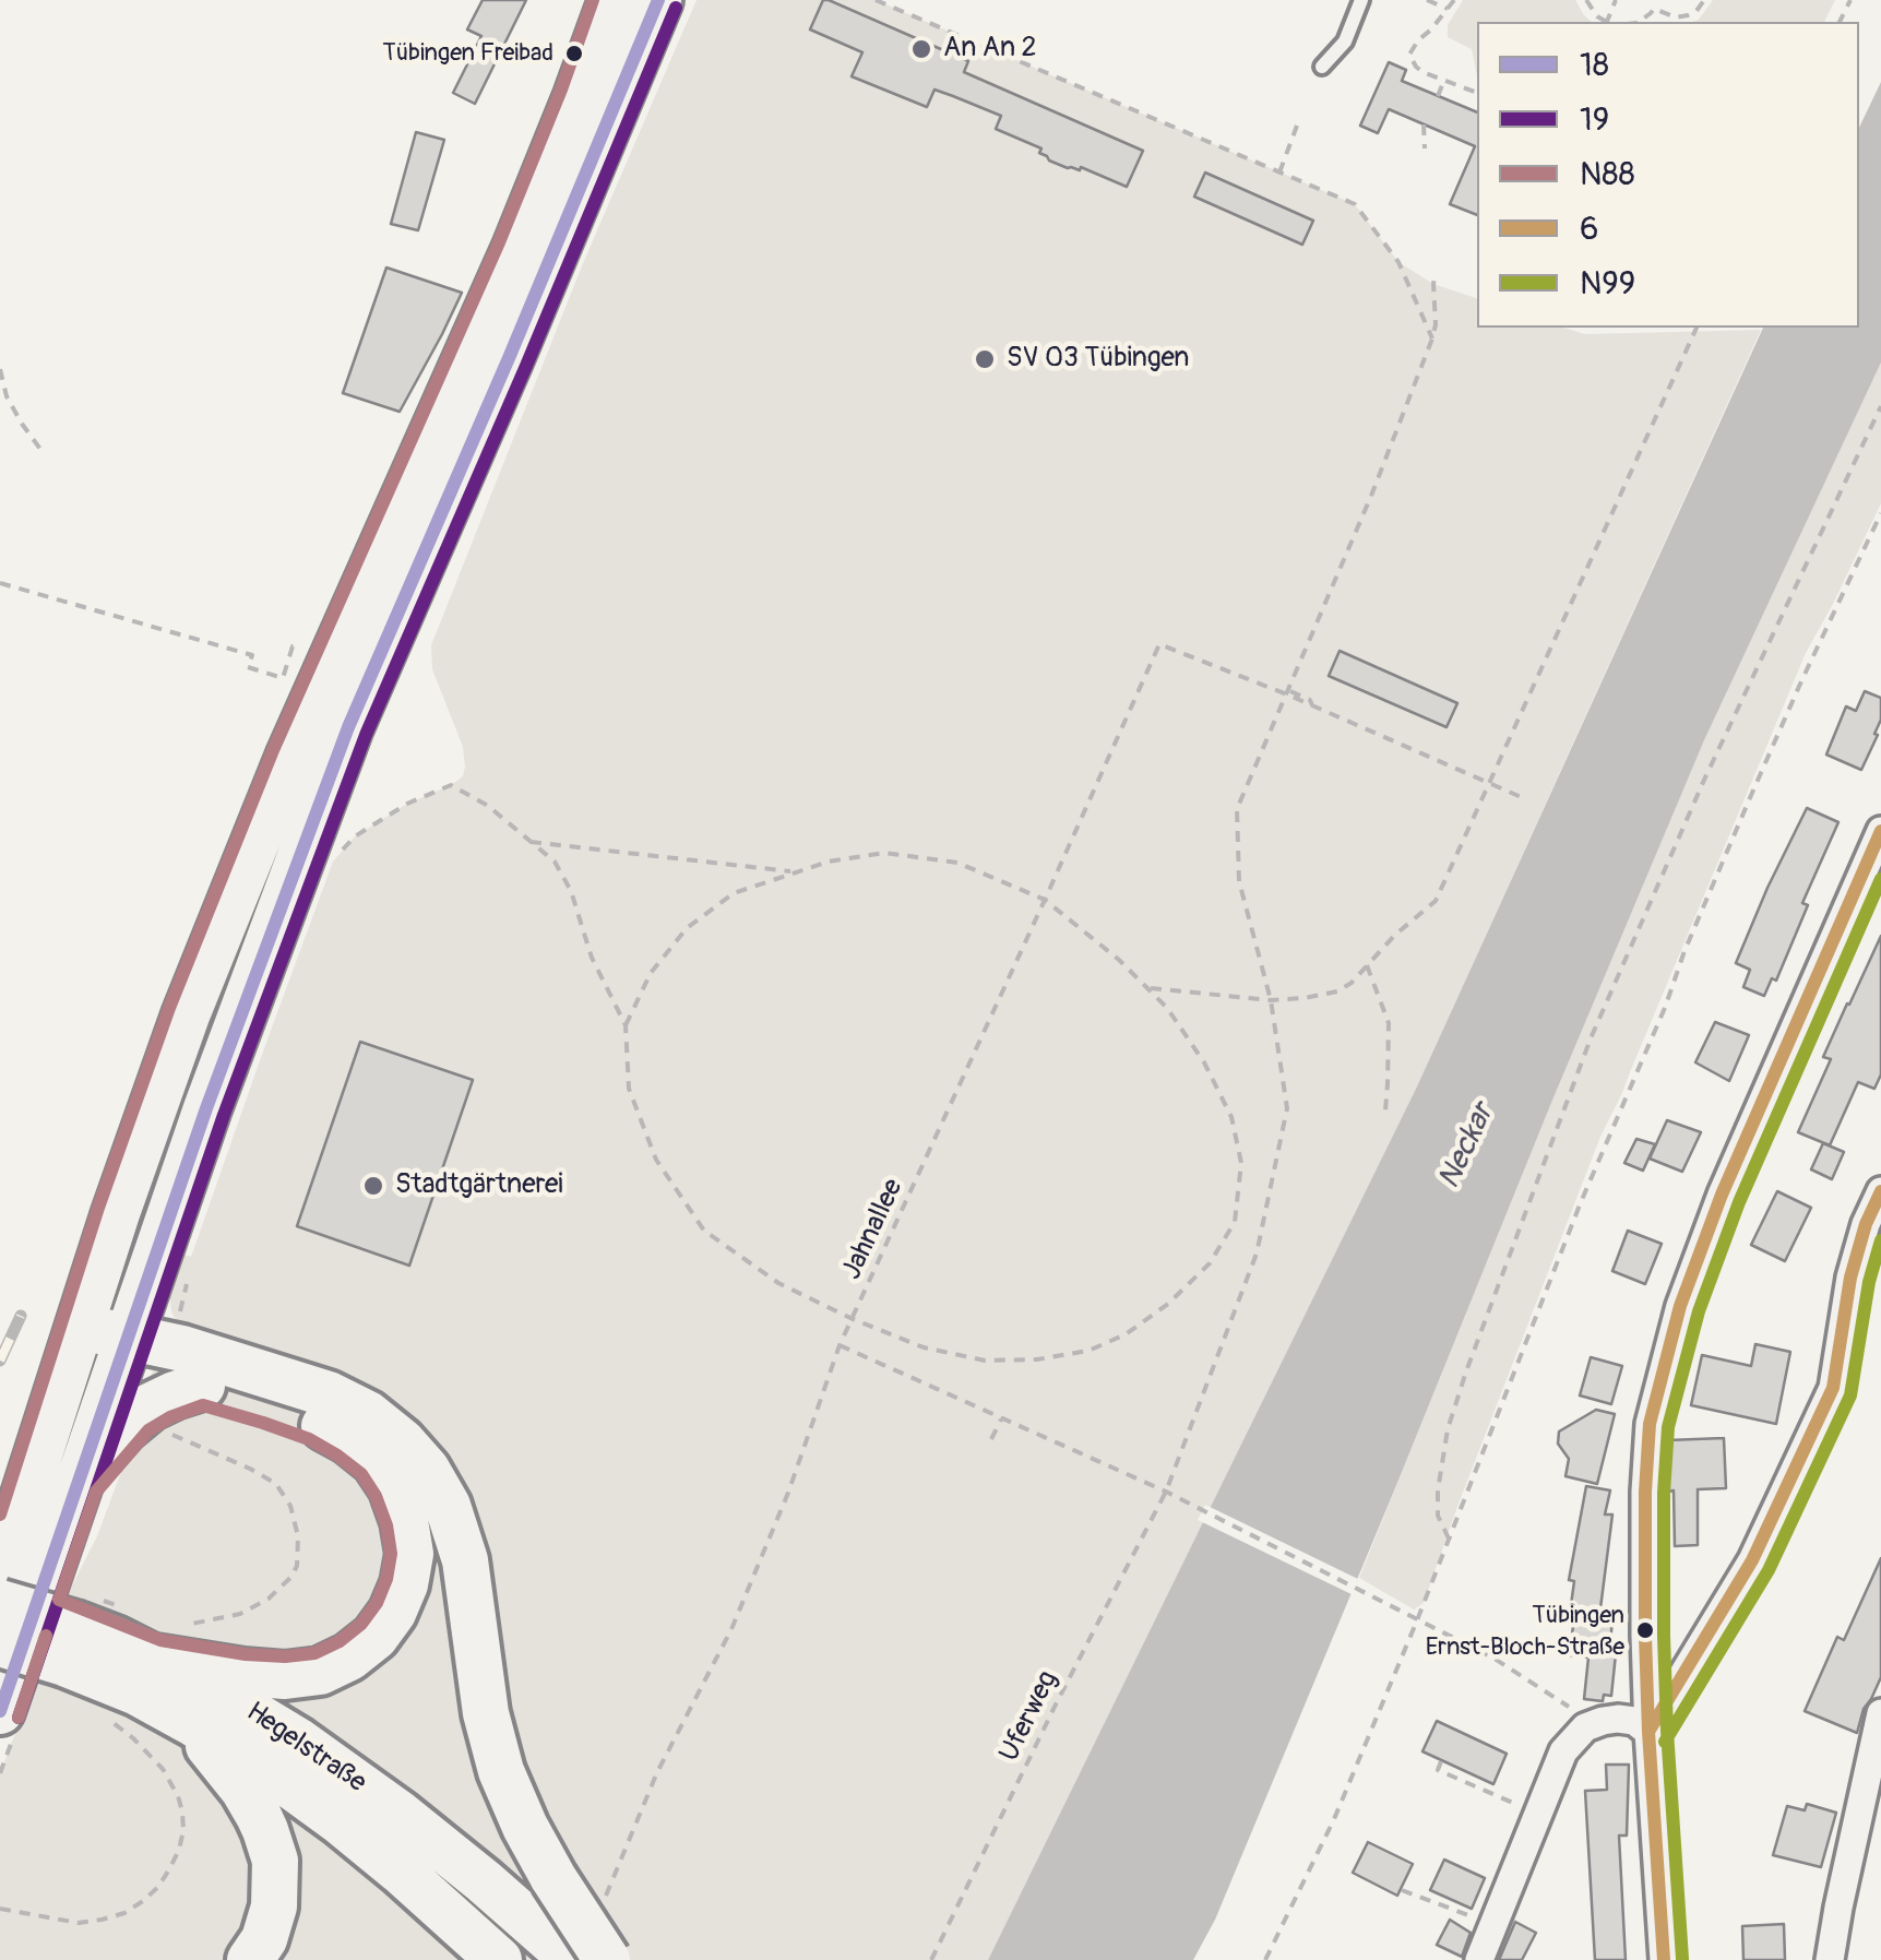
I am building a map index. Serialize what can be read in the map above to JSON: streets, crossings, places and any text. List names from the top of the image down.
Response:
{
  "streets": {
    "main road": ["Hegelstraße"],
    "path": ["Jahnallee", "Uferweg"]
  },
  "crossings": [
    ["Jahnallee", "Uferweg"]
  ],
  "water": ["Neckar"],
  "places": [
    "An An 2",
    "Tübingen Freibad",
    "SV 03 Tübingen",
    "Stadtgärtnerei",
    "Tübingen Ernst-Bloch-Straße"
  ],
  "lines": [
    "transit line 18",
    "transit line N88",
    "transit line 19",
    "transit line 6",
    "transit line N99"
  ],
  "legend": [
    "18",
    "19",
    "N88",
    "6",
    "N99"
  ]
}
